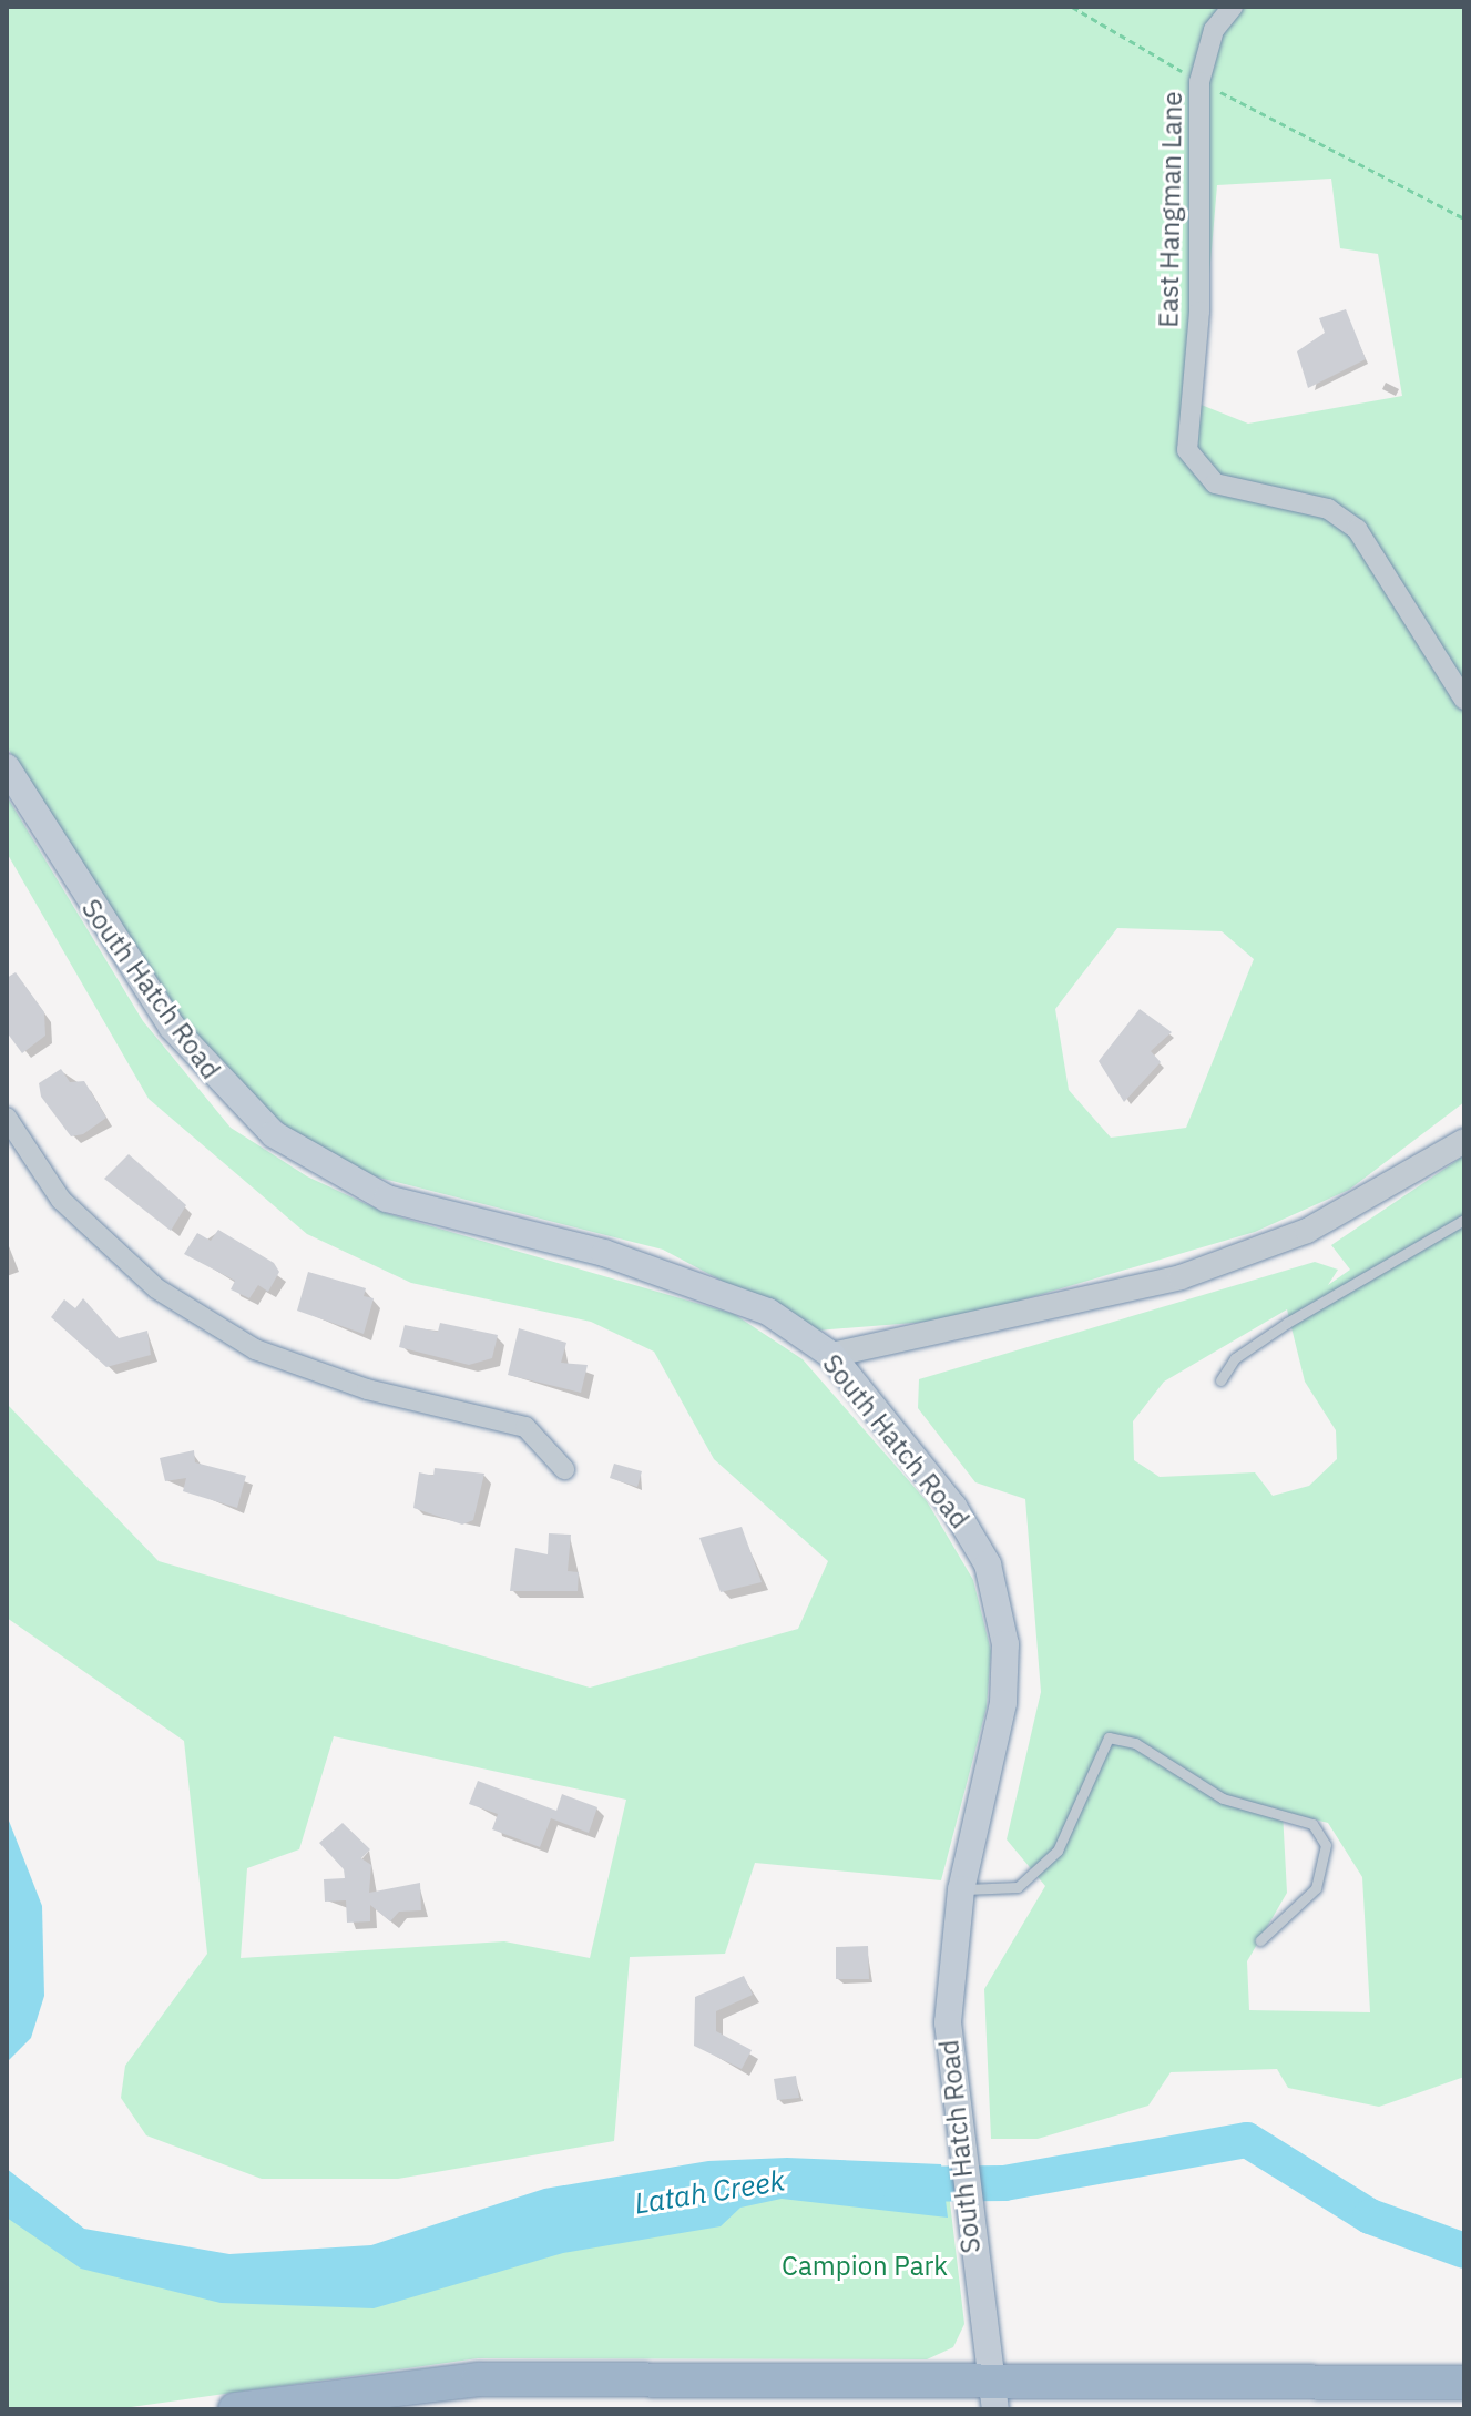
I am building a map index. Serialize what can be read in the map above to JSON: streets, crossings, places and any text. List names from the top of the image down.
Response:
{
  "streets": {
    "main road": ["South Hatch Road"],
    "street": ["East Hangman Lane"]
  },
  "water": ["Latah Creek"],
  "parks": ["Campion Park"]
}
